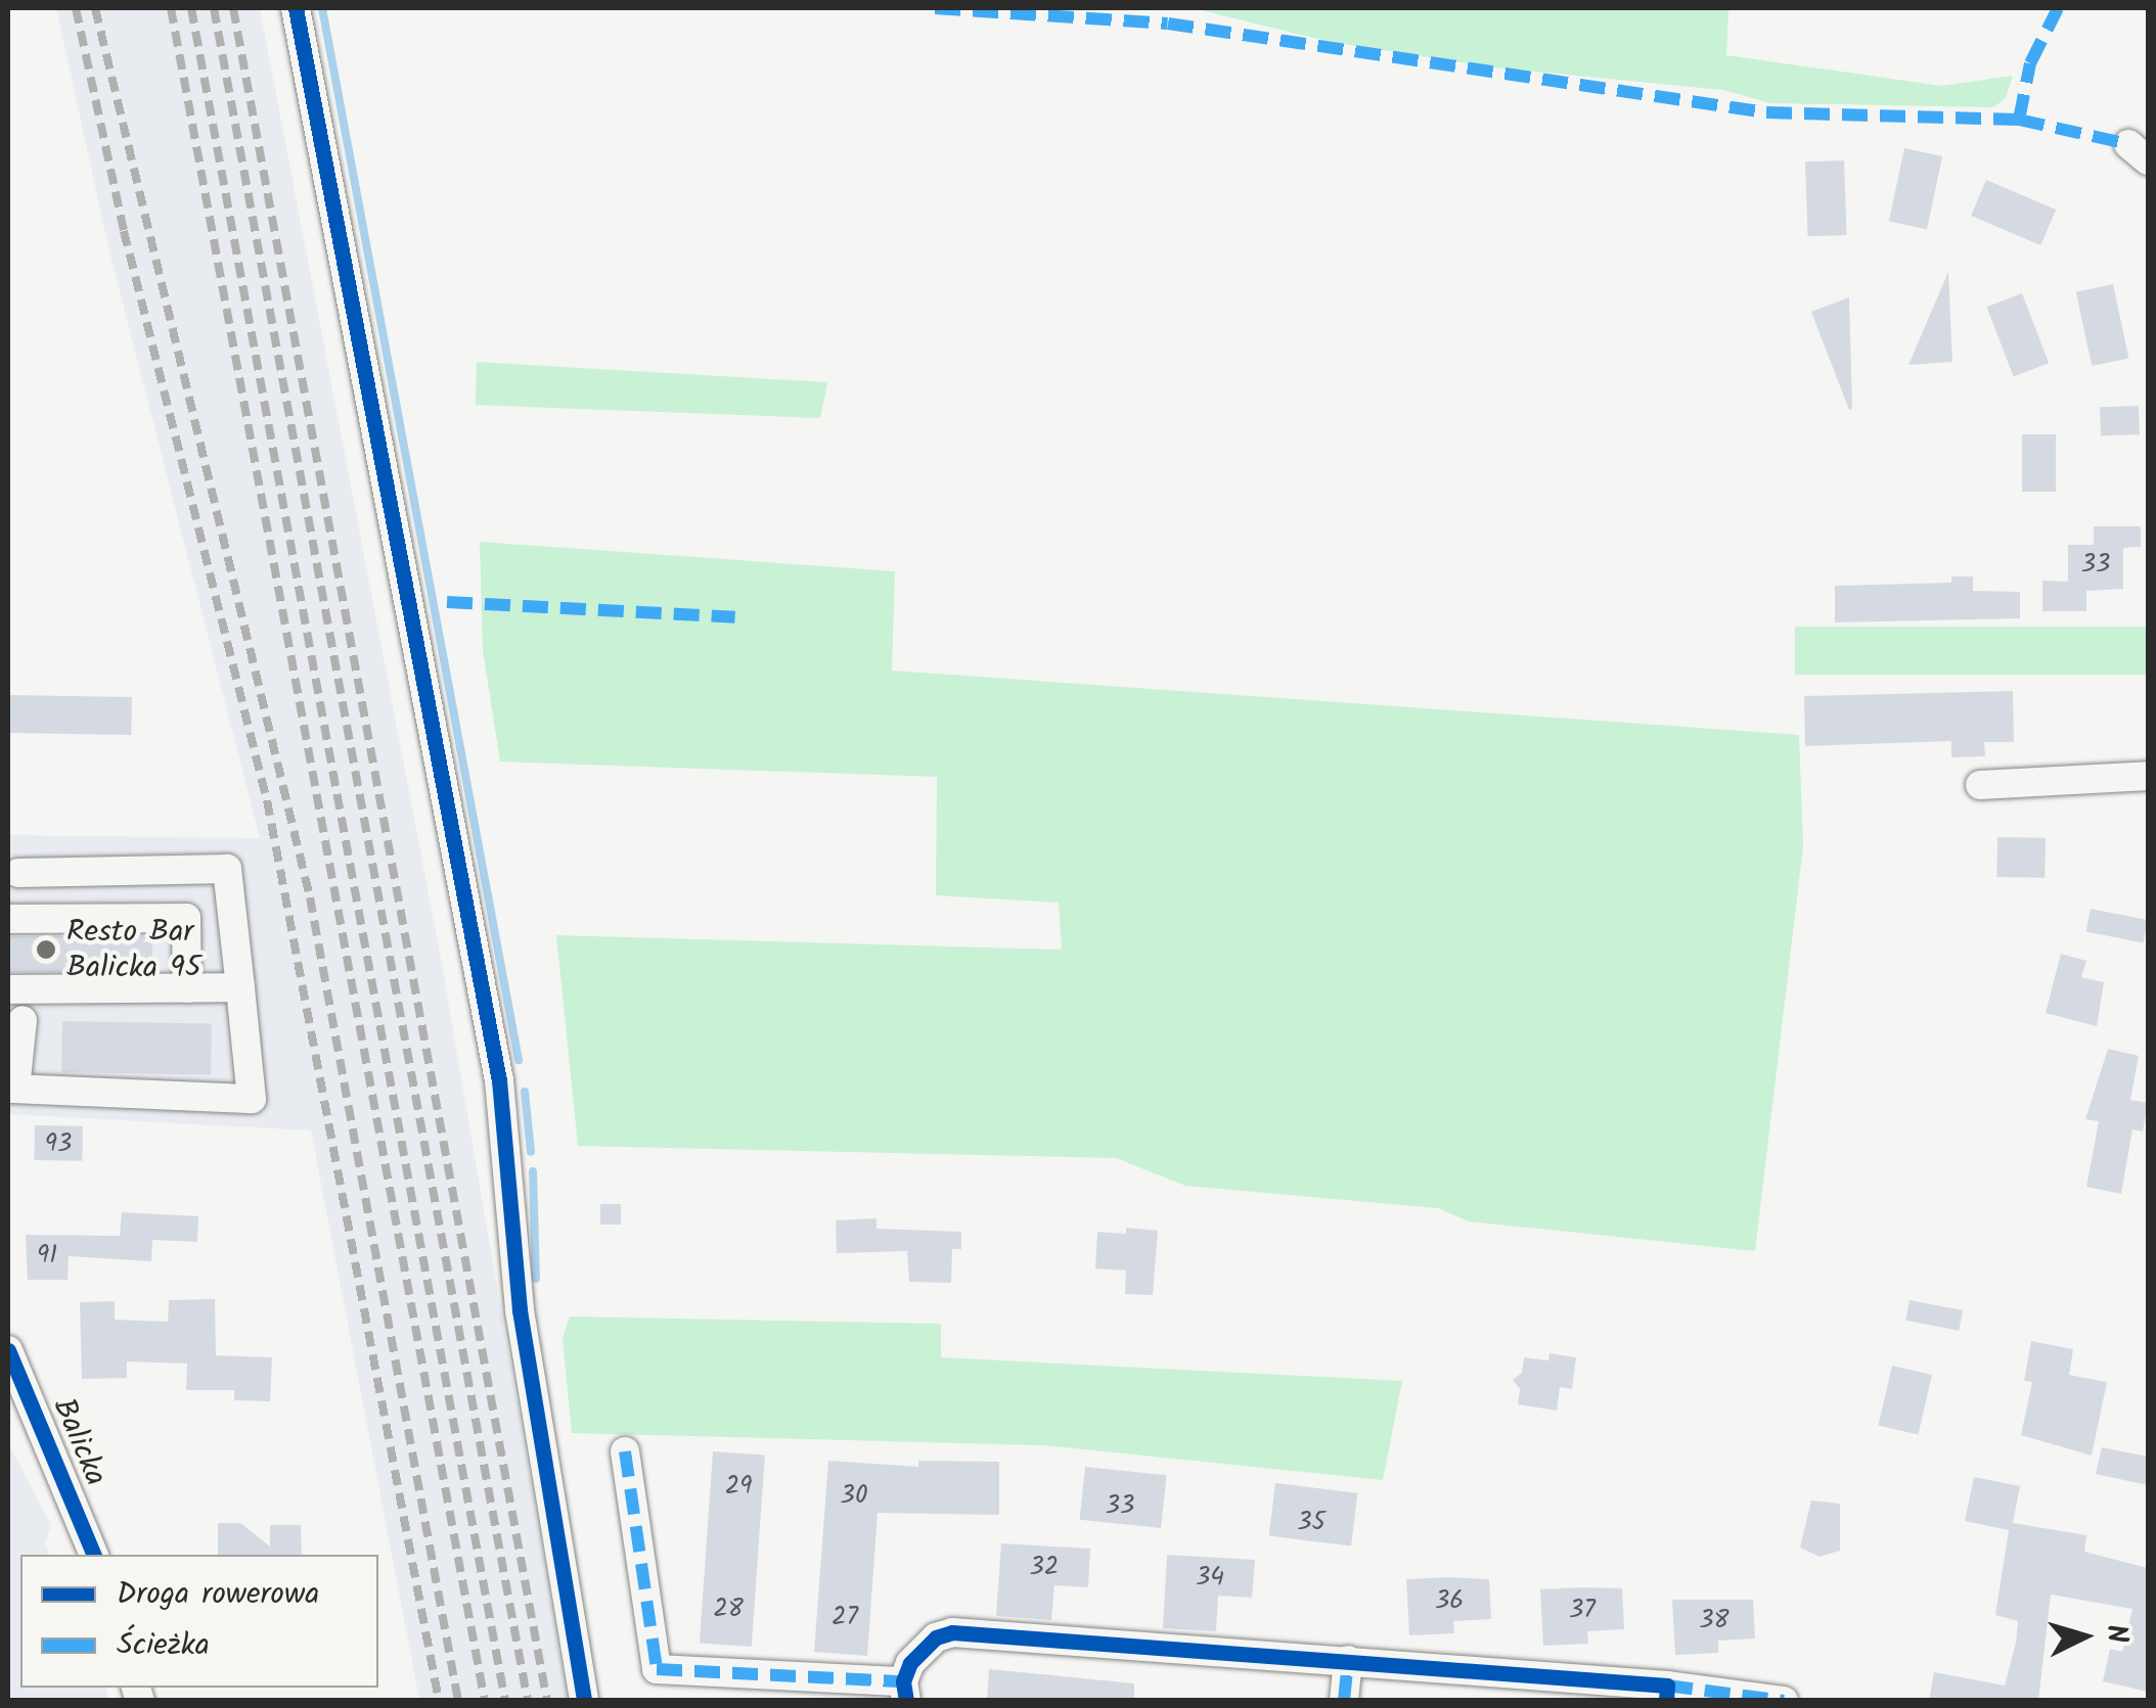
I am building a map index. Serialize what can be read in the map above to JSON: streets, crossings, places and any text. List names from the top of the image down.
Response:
{
  "streets": {
    "street": ["Balicka"]
  },
  "places": ["Resto Bar Balicka 95"],
  "house_numbers": [
    "33",
    "93",
    "91",
    "29",
    "30",
    "33",
    "35",
    "32",
    "34",
    "36",
    "28",
    "37",
    "27",
    "38"
  ],
  "legend": ["Droga rowerowa", "Ścieżka"],
  "north": "right"
}
